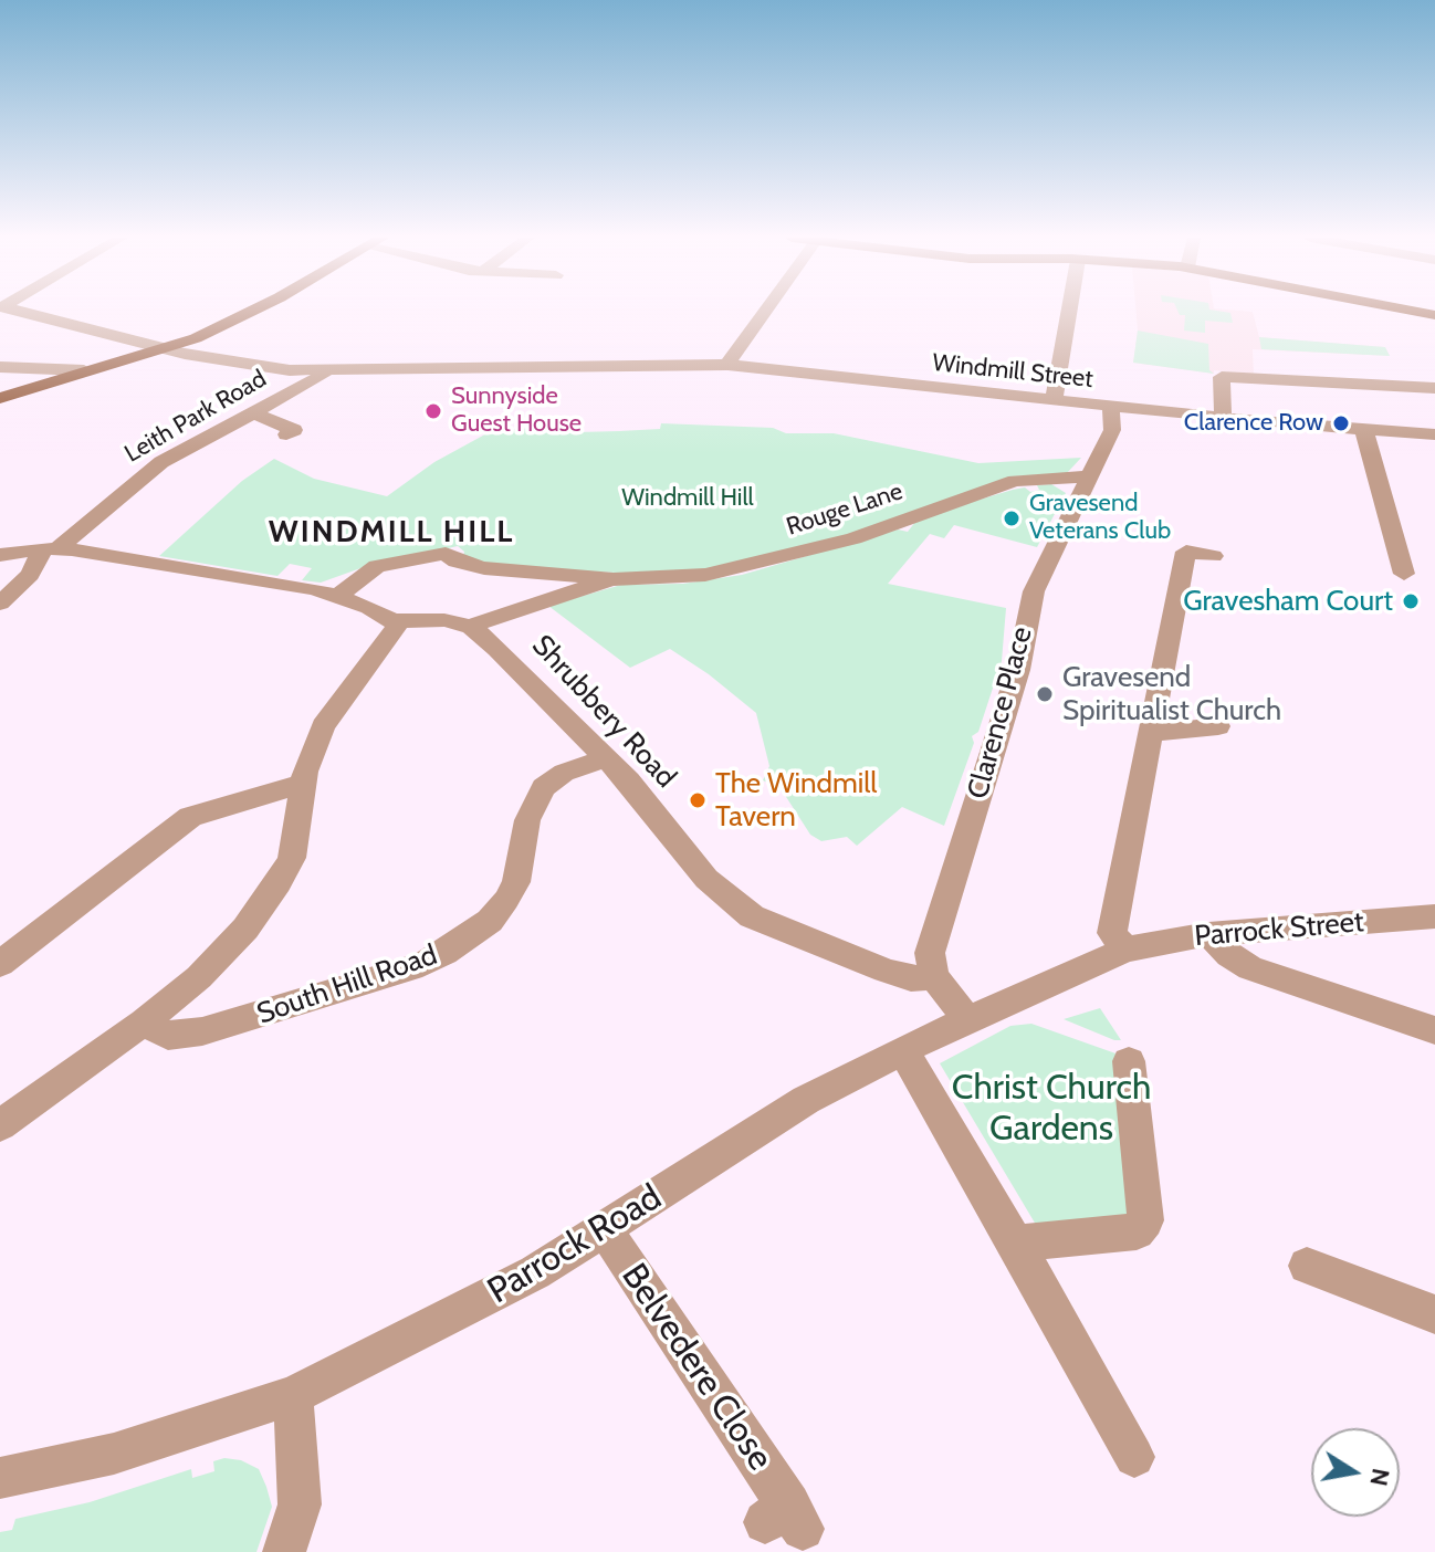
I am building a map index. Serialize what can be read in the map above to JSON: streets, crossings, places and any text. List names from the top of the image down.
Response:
{
  "streets": {
    "street": [
      "Windmill Street",
      "Leith Park Road",
      "Rouge Lane",
      "Shrubbery Road",
      "Clarence Place",
      "Parrock Street",
      "South Hill Road",
      "Parrock Road",
      "Belvedere Close"
    ]
  },
  "crossings": [
    ["Windmill Street", "Leith Park Road"],
    ["Windmill Street", "Clarence Place"],
    ["Rouge Lane", "Shrubbery Road"],
    ["Rouge Lane", "Clarence Place"],
    ["Shrubbery Road", "Clarence Place"],
    ["Shrubbery Road", "South Hill Road"],
    ["Parrock Street", "Parrock Road"],
    ["Parrock Road", "Belvedere Close"]
  ],
  "districts": ["WINDMILL HILL"],
  "parks": ["Windmill Hill", "Christ Church Gardens"],
  "places": [
    "Sunnyside Guest House",
    "Clarence Row",
    "Gravesend Veterans Club",
    "Gravesham Court",
    "Gravesend Spiritualist Church",
    "The Windmill Tavern"
  ],
  "north": "right"
}
